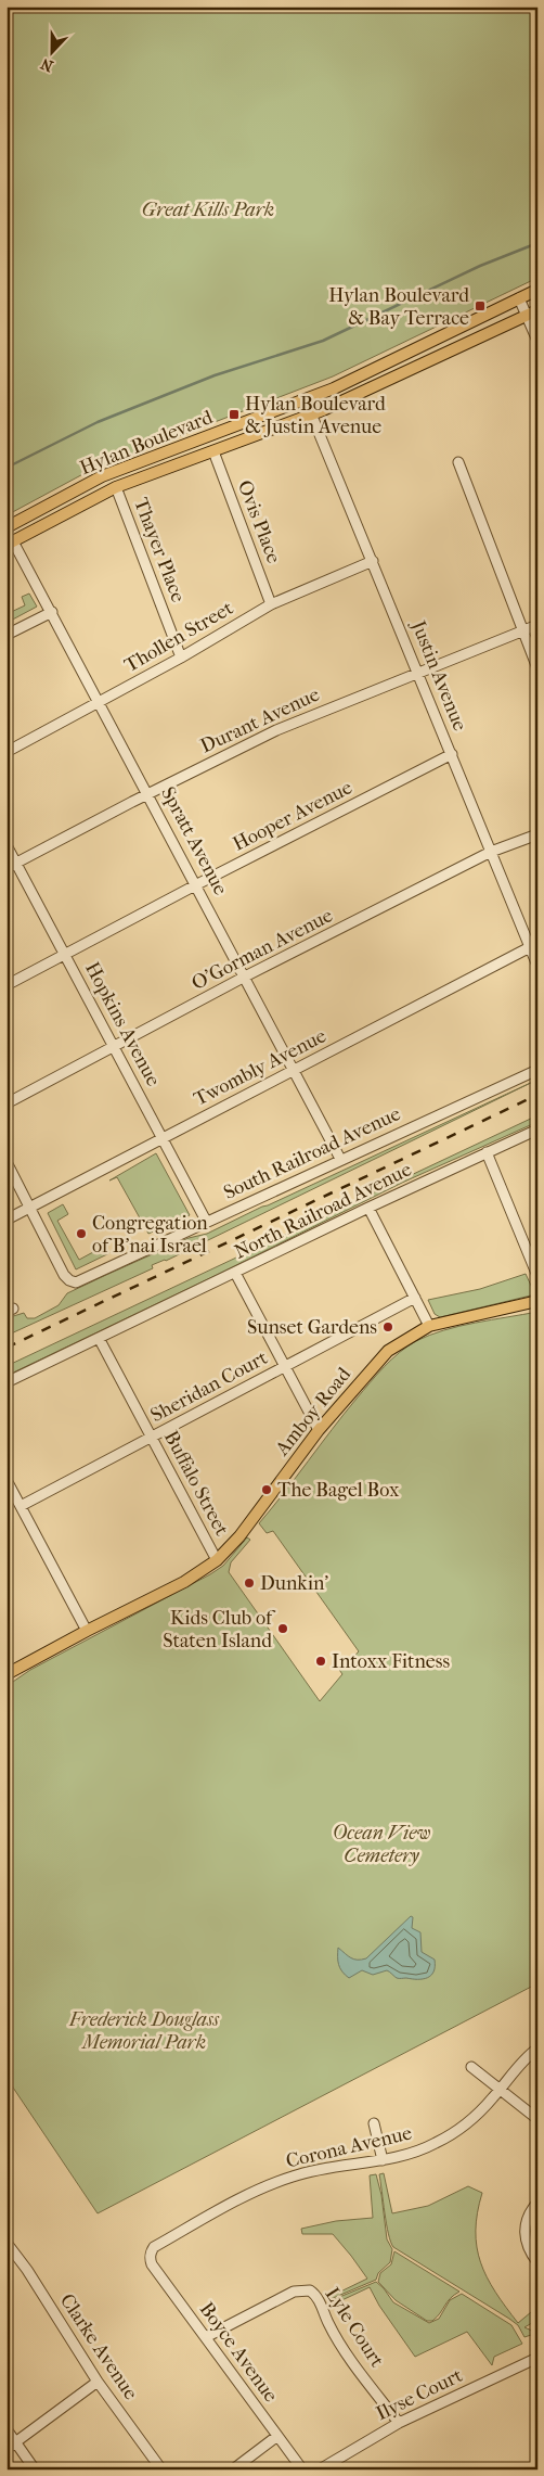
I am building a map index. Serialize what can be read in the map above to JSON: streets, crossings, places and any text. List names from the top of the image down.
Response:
{
  "streets": {
    "main road": ["Hylan Boulevard", "Amboy Road"],
    "street": [
      "Ovis Place",
      "Thayer Place",
      "Thollen Street",
      "Justin Avenue",
      "Durant Avenue",
      "Hooper Avenue",
      "Spratt Avenue",
      "O'Gorman Avenue",
      "Hopkins Avenue",
      "Twombly Avenue",
      "South Railroad Avenue",
      "North Railroad Avenue",
      "Sheridan Court",
      "Buffalo Street",
      "Corona Avenue",
      "Lyle Court",
      "Clarke Avenue",
      "Boyce Avenue",
      "Ilyse Court"
    ]
  },
  "crossings": [
    ["Hylan Boulevard", "Ovis Place"],
    ["Hylan Boulevard", "Thayer Place"],
    ["Hylan Boulevard", "Justin Avenue"],
    ["Hylan Boulevard", "Spratt Avenue"],
    ["Ovis Place", "Thollen Street"],
    ["Thayer Place", "Thollen Street"],
    ["Thollen Street", "Justin Avenue"],
    ["Thollen Street", "Spratt Avenue"],
    ["Justin Avenue", "Durant Avenue"],
    ["Justin Avenue", "Hooper Avenue"],
    ["Justin Avenue", "O'Gorman Avenue"],
    ["Justin Avenue", "Twombly Avenue"],
    ["Durant Avenue", "Spratt Avenue"],
    ["Durant Avenue", "Hopkins Avenue"],
    ["Hooper Avenue", "Spratt Avenue"],
    ["Hooper Avenue", "Hopkins Avenue"],
    ["Spratt Avenue", "O'Gorman Avenue"],
    ["Spratt Avenue", "Twombly Avenue"],
    ["Spratt Avenue", "South Railroad Avenue"],
    ["O'Gorman Avenue", "Hopkins Avenue"],
    ["Hopkins Avenue", "Twombly Avenue"],
    ["Hopkins Avenue", "South Railroad Avenue"],
    ["Twombly Avenue", "South Railroad Avenue"],
    ["North Railroad Avenue", "Buffalo Street"],
    ["Sheridan Court", "Buffalo Street"],
    ["Amboy Road", "Buffalo Street"],
    ["Corona Avenue", "Boyce Avenue"],
    ["Lyle Court", "Boyce Avenue"],
    ["Lyle Court", "Ilyse Court"]
  ],
  "parks": ["Great Kills Park", "Ocean View Cemetery", "Frederick Douglass Memorial Park"],
  "places": {
    "transit": ["Hylan Boulevard & Bay Terrace", "Hylan Boulevard & Justin Avenue"],
    "other": [
      "Congregation of B'nai Israel",
      "Sunset Gardens",
      "The Bagel Box",
      "Dunkin'",
      "Kids Club of Staten Island",
      "Intoxx Fitness"
    ]
  },
  "north": "bottom"
}
